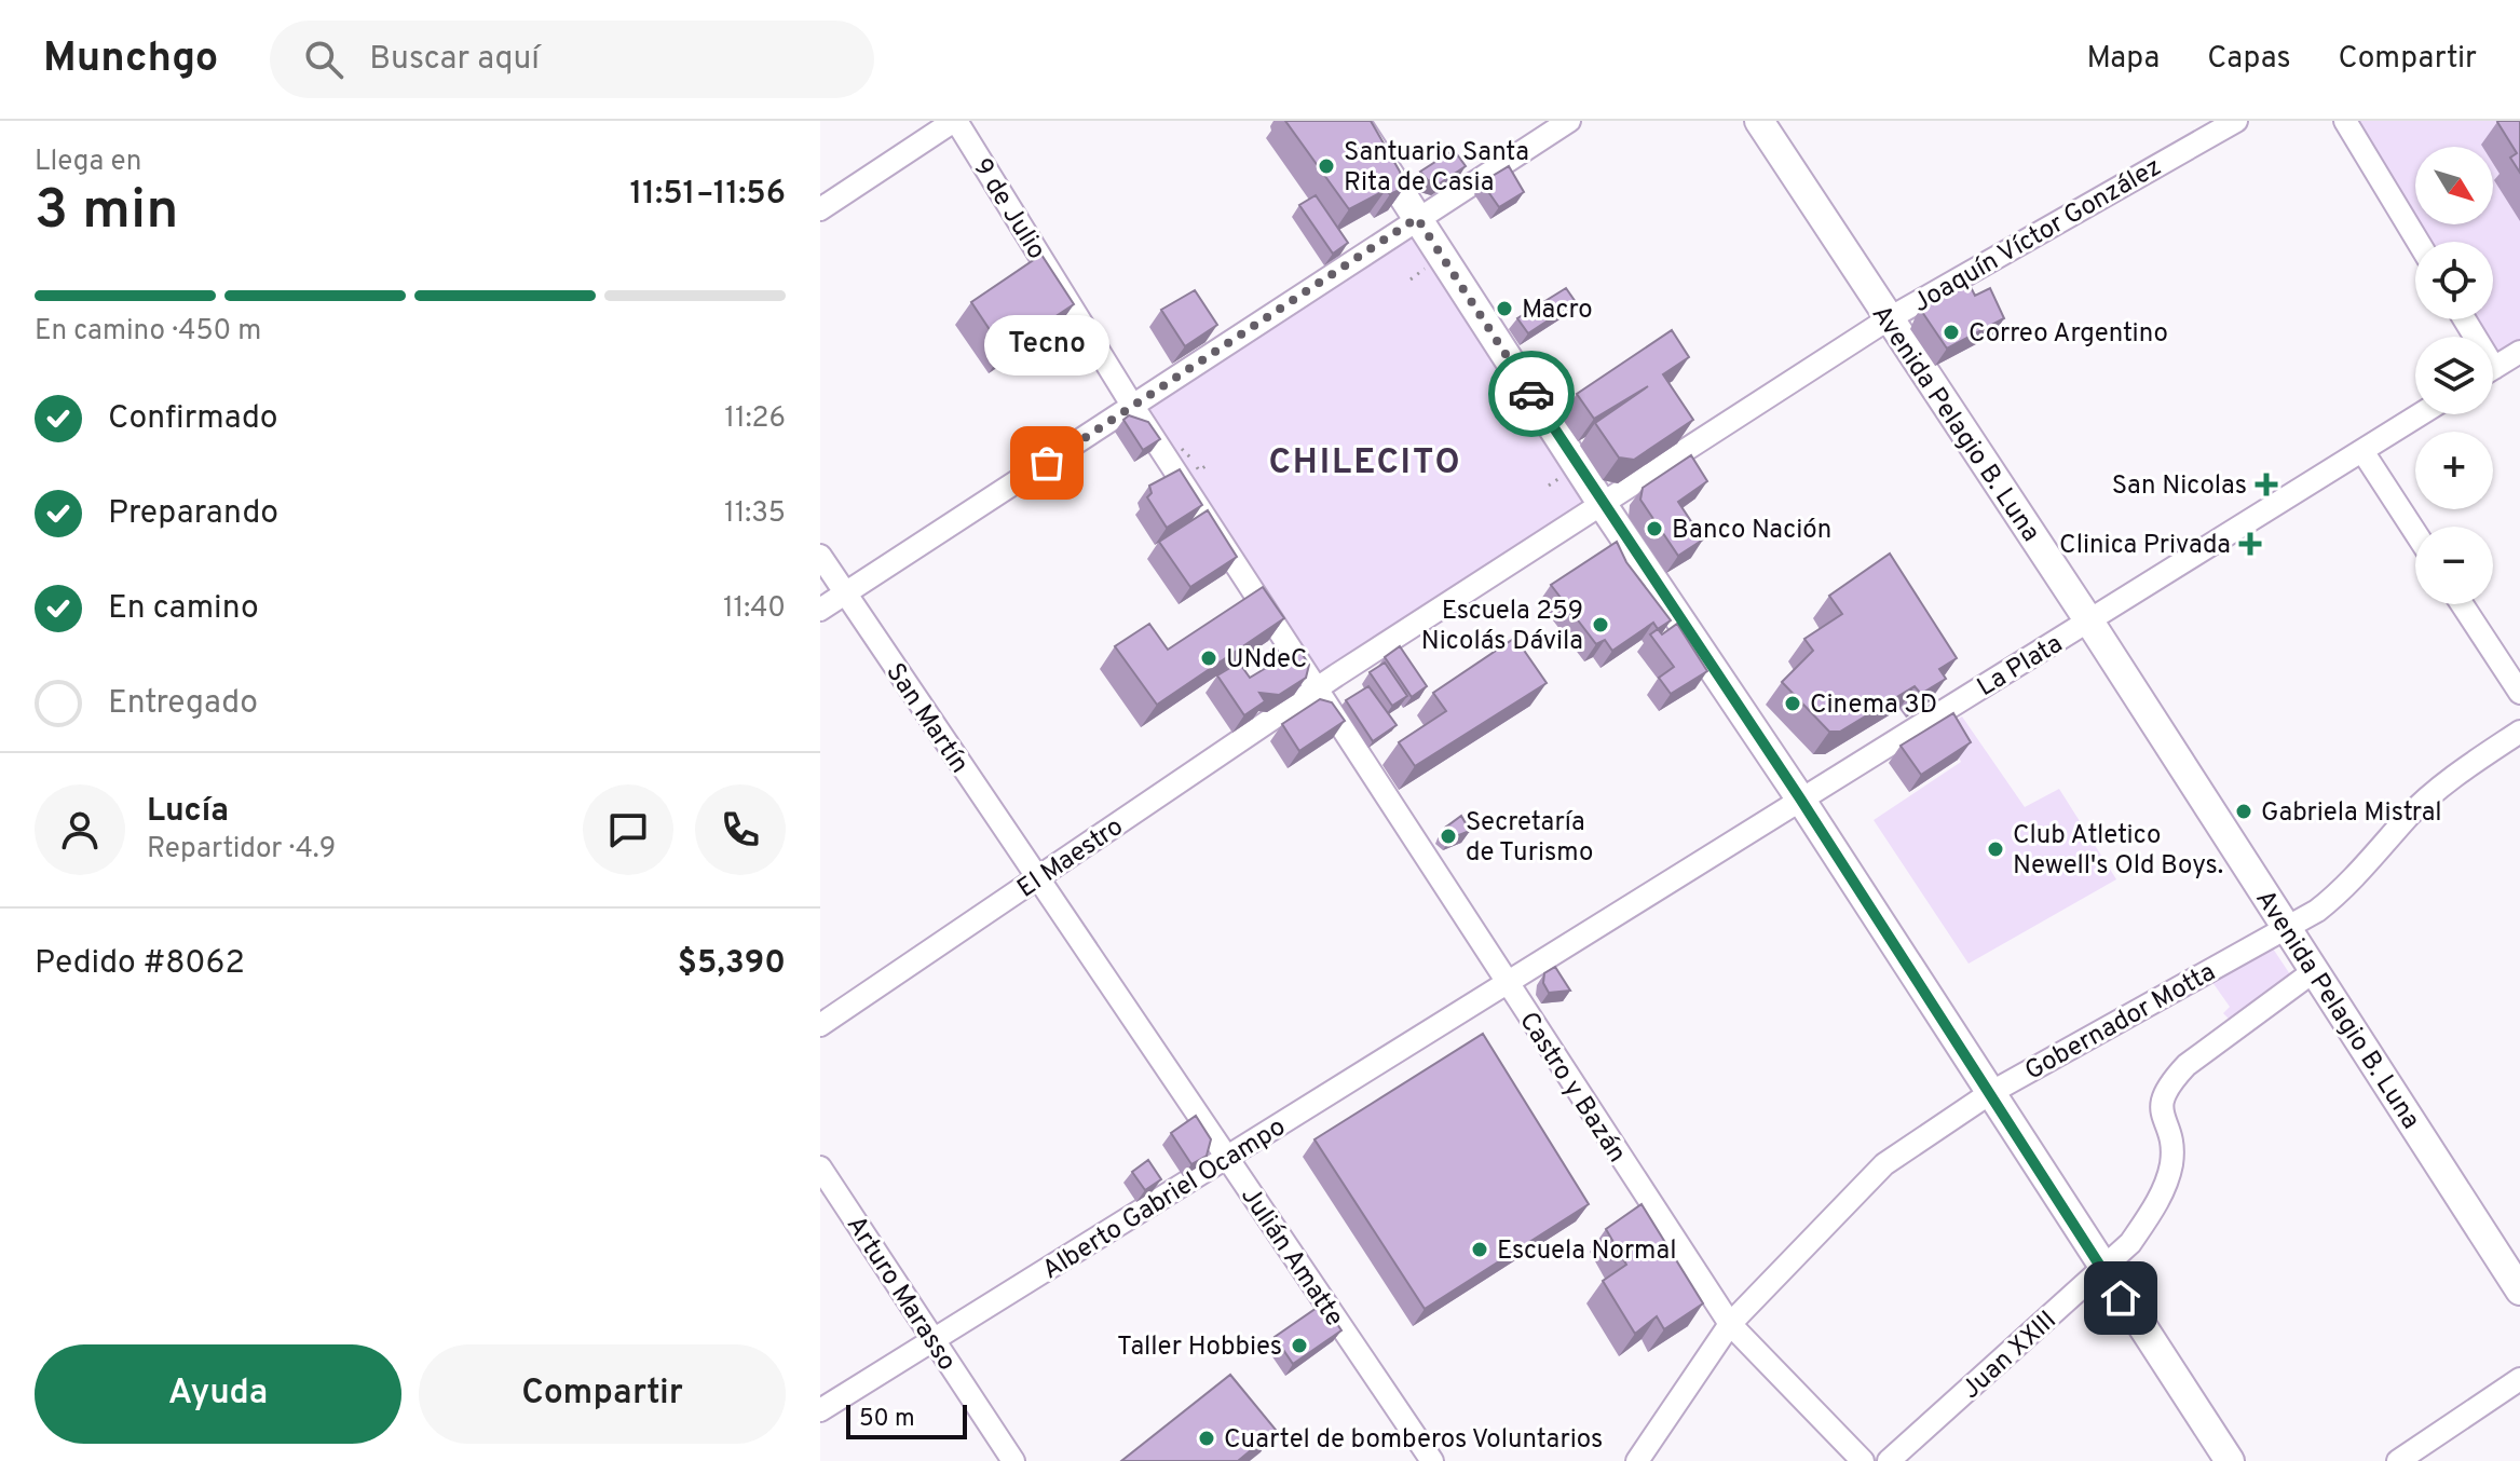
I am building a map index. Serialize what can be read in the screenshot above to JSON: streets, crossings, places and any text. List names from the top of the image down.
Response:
{
  "streets": {
    "main road": ["Avenida Pelagio B. Luna"],
    "street": [
      "9 de Julio",
      "Joaquín Víctor González",
      "La Plata",
      "San Martín",
      "El Maestro",
      "Gobernador Motta",
      "Castro y Bazán",
      "Alberto Gabriel Ocampo",
      "Julián Amatte",
      "Arturo Marasso",
      "Juan XXIII"
    ]
  },
  "crossings": [
    ["9 de Julio", "Joaquín Víctor González"],
    ["9 de Julio", "El Maestro"],
    ["9 de Julio", "Castro y Bazán"],
    ["Joaquín Víctor González", "Avenida Pelagio B. Luna"],
    ["Joaquín Víctor González", "El Maestro"],
    ["Joaquín Víctor González", "Castro y Bazán"],
    ["Avenida Pelagio B. Luna", "La Plata"],
    ["Avenida Pelagio B. Luna", "Gobernador Motta"],
    ["Avenida Pelagio B. Luna", "Juan XXIII"],
    ["La Plata", "Castro y Bazán"],
    ["La Plata", "Alberto Gabriel Ocampo"],
    ["San Martín", "El Maestro"],
    ["San Martín", "Julián Amatte"],
    ["El Maestro", "Castro y Bazán"],
    ["El Maestro", "Julián Amatte"],
    ["Gobernador Motta", "Castro y Bazán"],
    ["Castro y Bazán", "Alberto Gabriel Ocampo"],
    ["Alberto Gabriel Ocampo", "Julián Amatte"],
    ["Alberto Gabriel Ocampo", "Arturo Marasso"]
  ],
  "districts": ["CHILECITO"],
  "places": {
    "other": [
      "Santuario Santa Rita de Casia",
      "Macro",
      "Correo Argentino",
      "Tecno",
      "Banco Nación",
      "Escuela 259 Nicolás Dávila",
      "UNdeC",
      "Cinema 3D",
      "Gabriela Mistral",
      "Secretaría de Turismo",
      "Club Atletico Newell's Old Boys.",
      "Escuela Normal",
      "Taller Hobbies",
      "Cuartel de bomberos Voluntarios"
    ],
    "health": ["San Nicolas", "Clinica Privada"]
  },
  "scale_bar": "50 m",
  "north": "bottom right",
  "page": {
    "header": "Munchgo",
    "search": "Buscar aquí",
    "nav": ["Mapa", "Capas", "Compartir"],
    "heading": ["3 min", "Llega en", "11:51–11:56"],
    "panel": [
      "Lucía",
      "Repartidor · 4.9",
      "Pedido #8062",
      "$5,390"
    ],
    "map_buttons": ["+", "−"],
    "bar": "En camino · 450 m",
    "bubble": "Tecno",
    "list": [
      ["Confirmado", "11:26"],
      ["Preparando", "11:35"],
      ["En camino", "11:40"],
      "Entregado"
    ],
    "buttons": ["Ayuda", "Compartir"],
    "scale": "50 m"
  }
}
